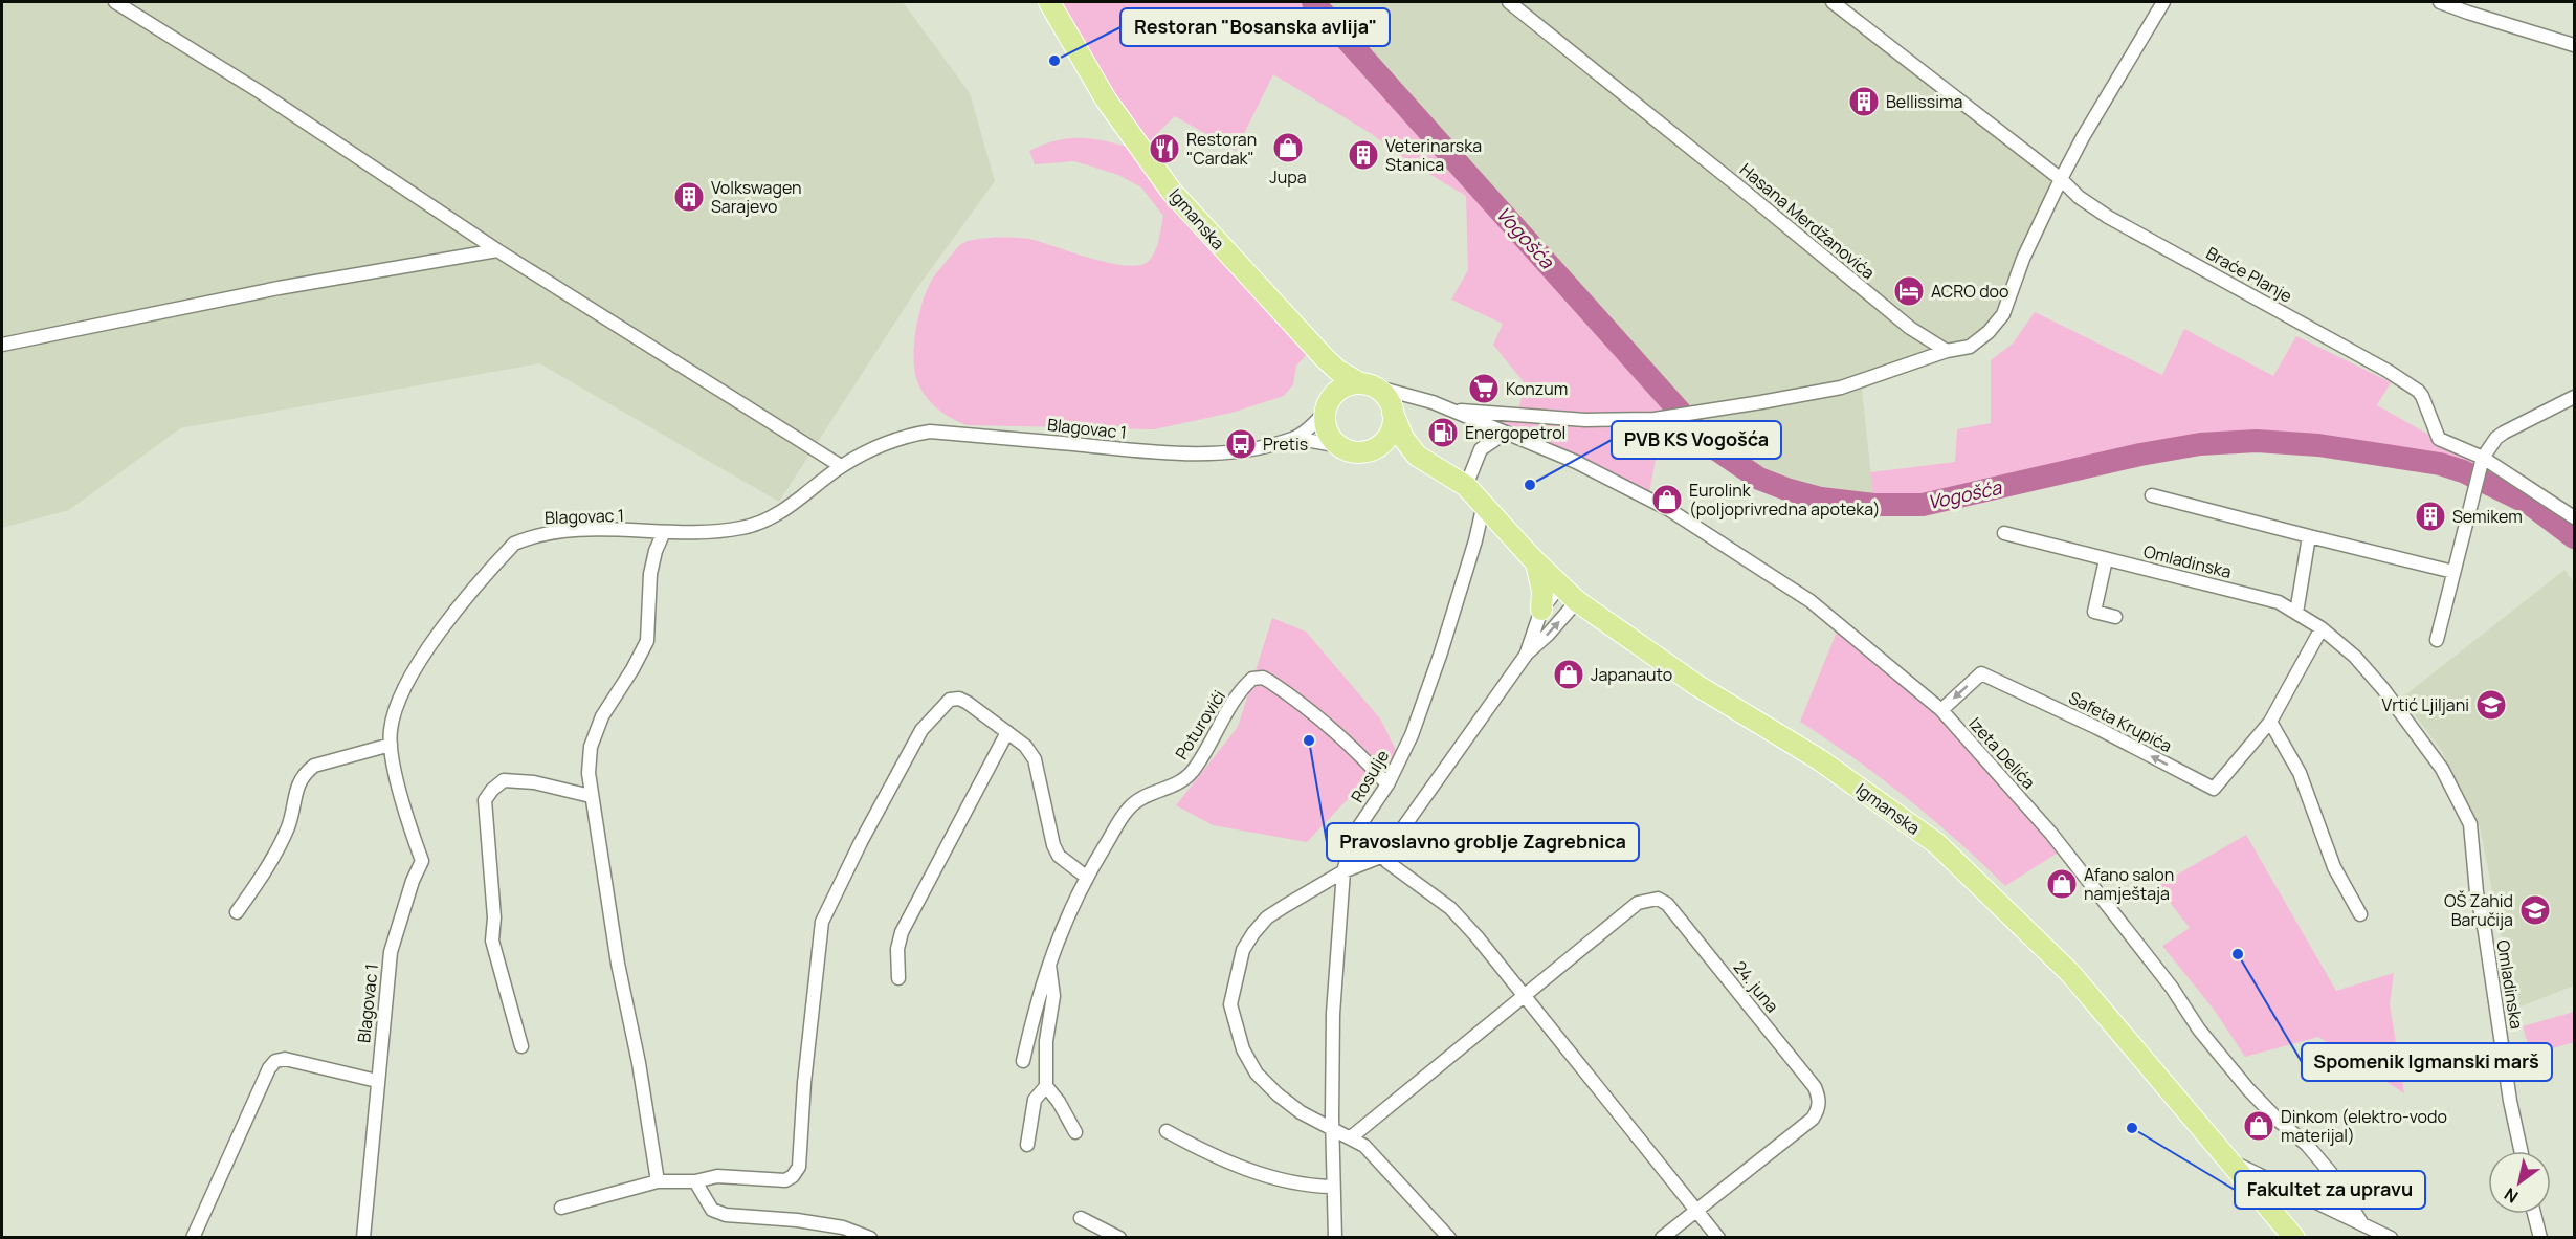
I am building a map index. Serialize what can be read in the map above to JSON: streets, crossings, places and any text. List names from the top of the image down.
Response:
{
  "streets": {
    "main road": ["Igmanska"],
    "street": [
      "Hasana Merdžanovića",
      "Braće Planje",
      "Blagovac 1",
      "Omladinska",
      "Safeta Krupića",
      "Poturovići",
      "Izeta Delića",
      "Rosulje",
      "24. juna"
    ]
  },
  "crossings": [
    ["Igmanska", "Blagovac 1"],
    ["Igmanska", "Izeta Delića"],
    ["Igmanska", "Rosulje"],
    ["Blagovac 1", "Izeta Delića"],
    ["Omladinska", "Safeta Krupića"],
    ["Safeta Krupića", "Izeta Delića"],
    ["Poturovići", "Rosulje"]
  ],
  "one_way": ["Safeta Krupića"],
  "water": ["Vogošća"],
  "places": {
    "other": [
      "Restoran \"Bosanska avlija\"",
      "PVB KS Vogošća",
      "Pravoslavno groblje Zagrebnica",
      "Spomenik Igmanski marš",
      "Fakultet za upravu"
    ],
    "building": [
      "Bellissima",
      "Veterinarska Stanica",
      "Volkswagen Sarajevo",
      "Semikem"
    ],
    "shop": [
      "Jupa",
      "Eurolink (poljoprivredna apoteka)",
      "Japanauto",
      "Afano salon namještaja",
      "Dinkom (elektro-vodo materijal)"
    ],
    "restaurant": ["Restoran \"Cardak\""],
    "hotel": ["ACRO doo"],
    "supermarket": ["Konzum"],
    "fuel station": ["Energopetrol"],
    "bus stop": ["Pretis"],
    "school or university": ["Vrtić Ljiljani", "OŠ Zahid Baručija"]
  },
  "north": "bottom left"
}
